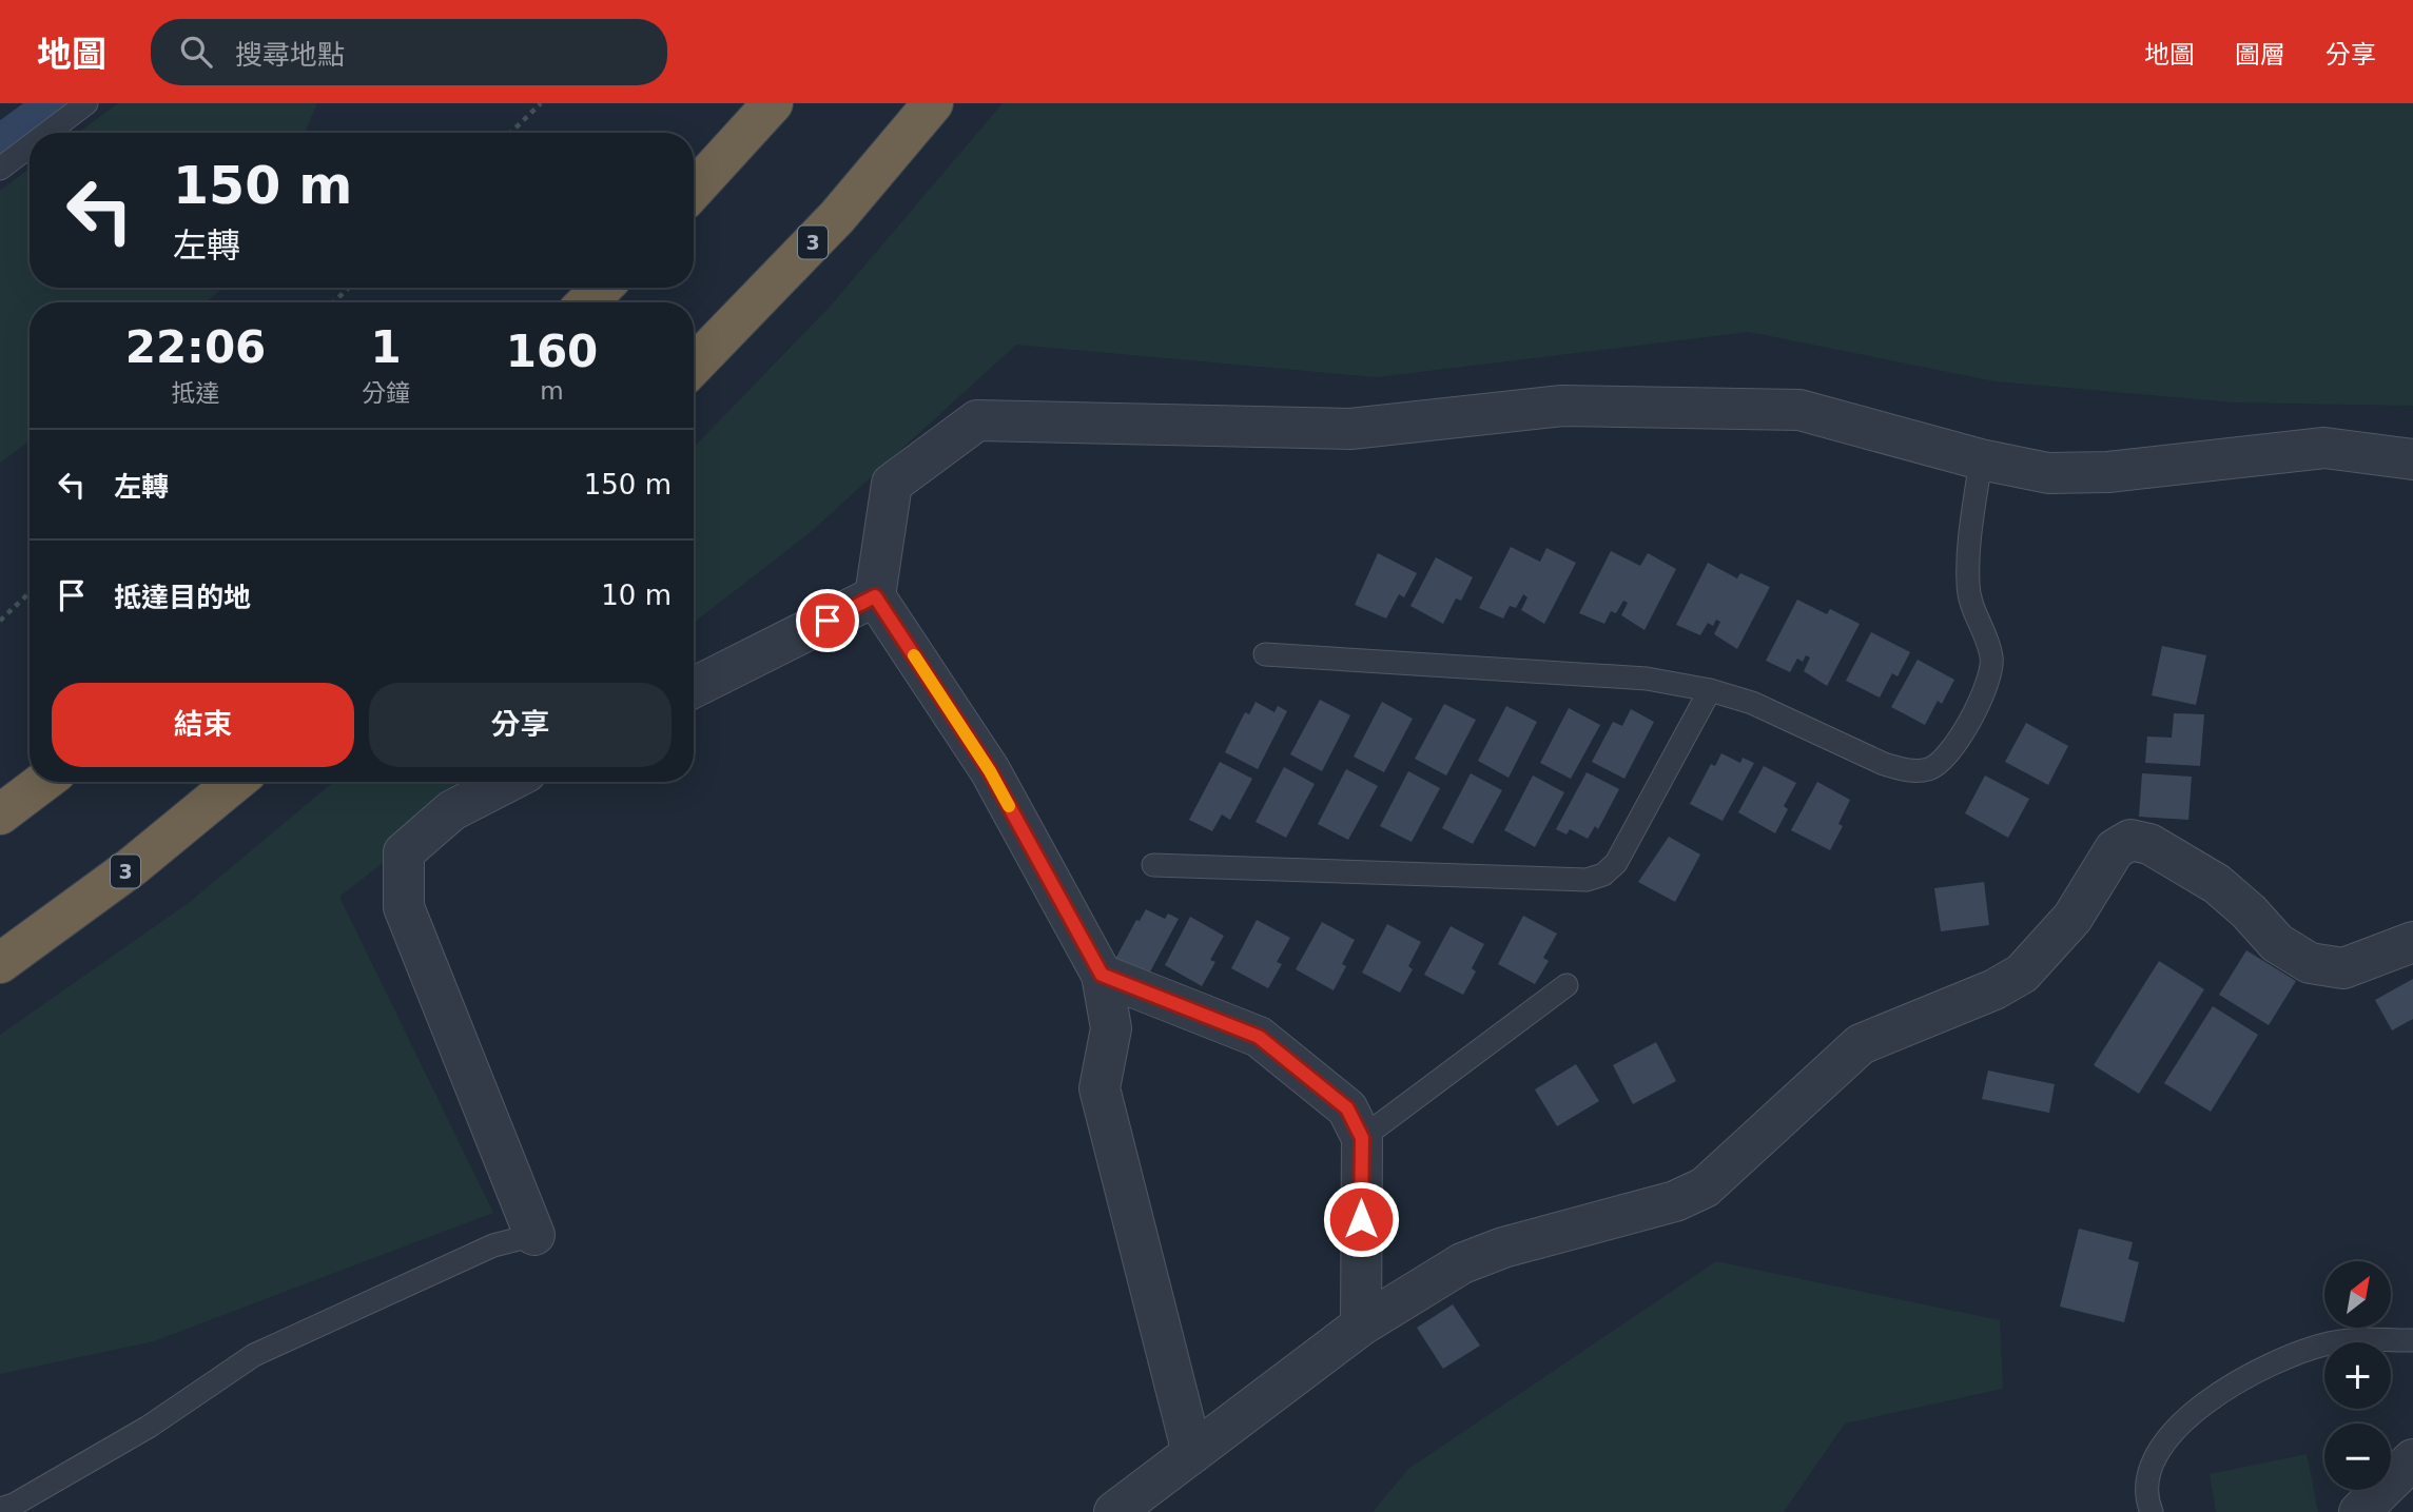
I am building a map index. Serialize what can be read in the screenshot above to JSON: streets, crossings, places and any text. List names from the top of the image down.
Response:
{
  "streets": {
    "highway": ["3"]
  },
  "north": "top right",
  "page": {
    "header": "地圖",
    "search": "搜尋地點",
    "nav": ["地圖", "圖層", "分享"],
    "turn": ["150 m", "左轉"],
    "eta": [
      "22:06",
      "抵達",
      "1",
      "分鐘",
      "160",
      "m"
    ],
    "list": [
      {
        "name": "左轉",
        "value": "150 m"
      },
      {
        "name": "抵達目的地",
        "value": "10 m"
      }
    ],
    "buttons": ["結束", "分享"],
    "map_buttons": ["+", "−"]
  }
}
